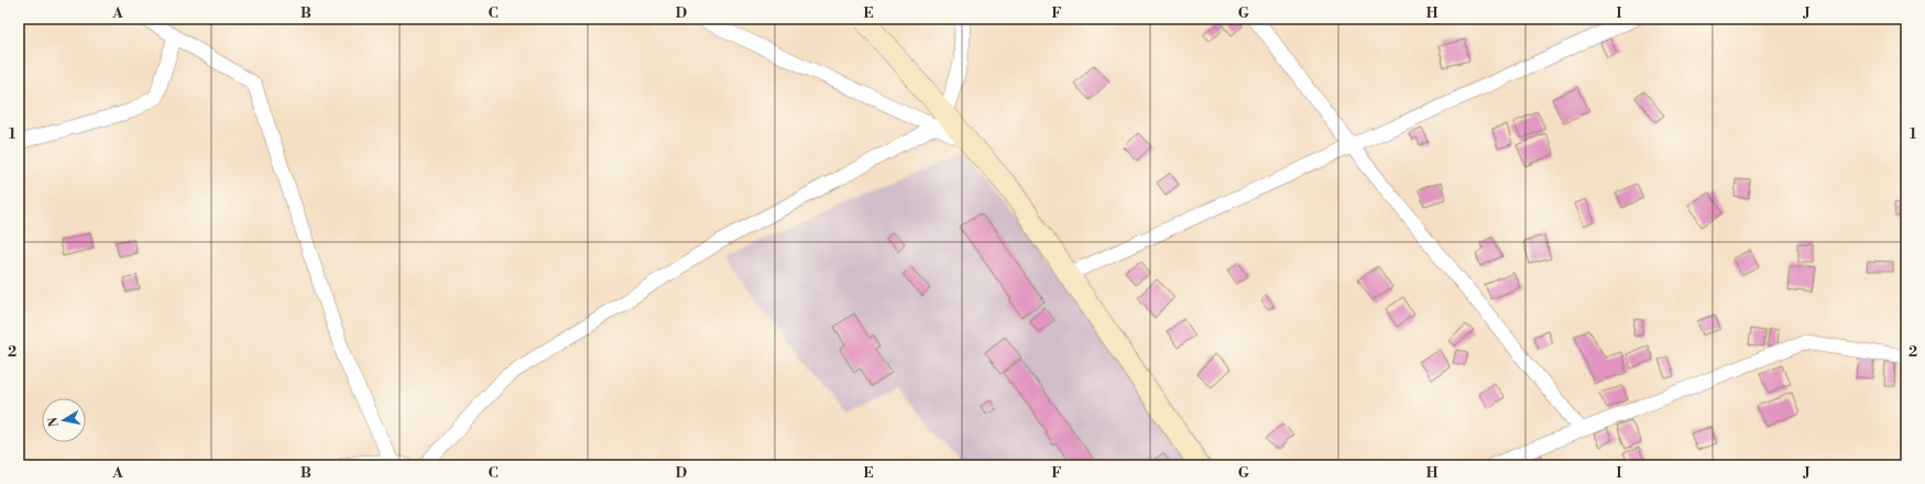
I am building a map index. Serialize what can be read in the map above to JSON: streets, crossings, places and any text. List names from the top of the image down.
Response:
{
  "north": "left",
  "grid": {
    "columns": [
      "A",
      "B",
      "C",
      "D",
      "E",
      "F",
      "G",
      "H",
      "I",
      "J"
    ],
    "rows": ["1", "2"]
  }
}
